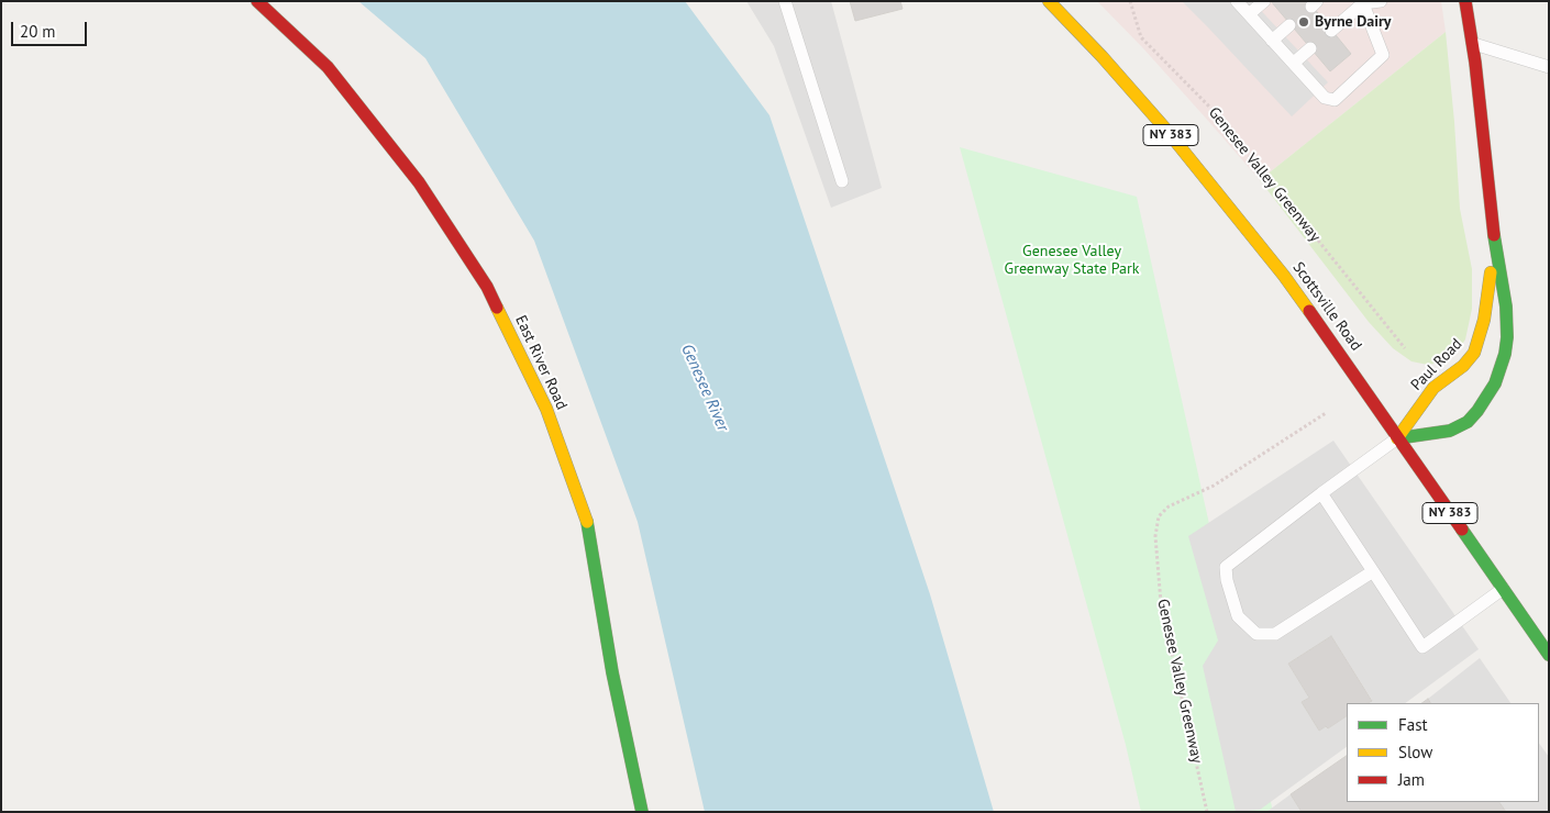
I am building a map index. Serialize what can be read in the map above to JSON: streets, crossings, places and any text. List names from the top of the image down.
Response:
{
  "streets": {
    "street": [
      "NY 383",
      "Scottsville Road",
      "East River Road",
      "Paul Road"
    ],
    "path": ["Genesee Valley Greenway"]
  },
  "crossings": [
    ["Scottsville Road", "Paul Road"]
  ],
  "water": ["Genesee River"],
  "parks": ["Genesee Valley Greenway State Park"],
  "places": ["Byrne Dairy"],
  "legend": ["Fast", "Slow", "Jam"],
  "scale_bar": "20 m"
}
